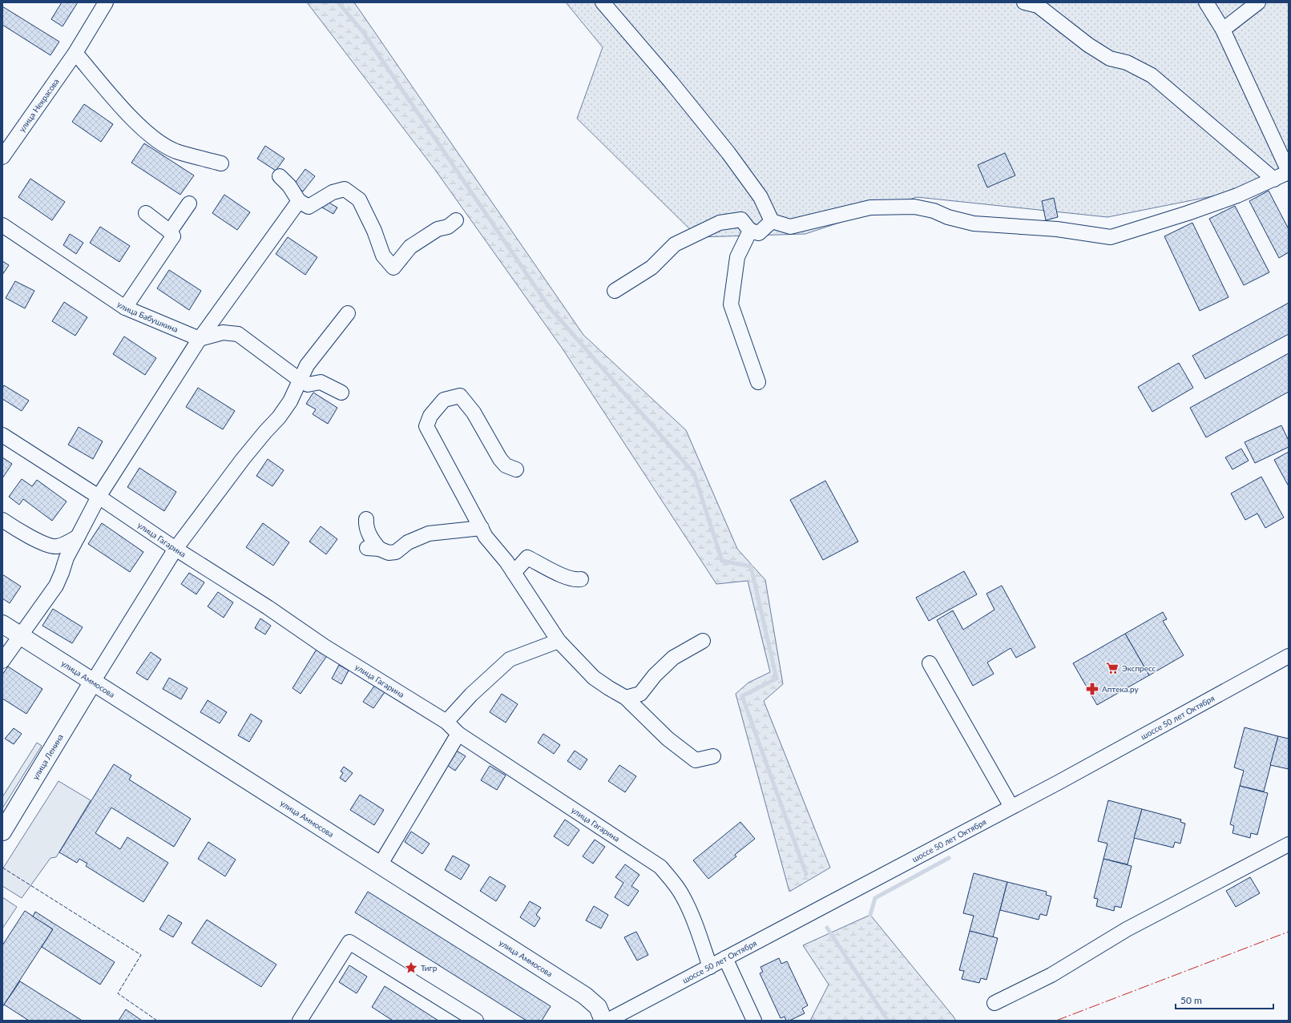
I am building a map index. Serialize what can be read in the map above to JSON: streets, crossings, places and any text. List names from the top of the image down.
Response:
{
  "streets": {
    "main road": ["улица Аммосова", "улица Ленина"],
    "street": [
      "улица Некрасова",
      "улица Бабушкина",
      "улица Гагарина",
      "шоссе 50 лет Октября"
    ]
  },
  "crossings": [
    ["улица Гагарина", "шоссе 50 лет Октября"],
    ["улица Аммосова", "улица Ленина"]
  ],
  "places": {
    "supermarket": ["Экспресс"],
    "pharmacy": ["Аптека.ру"],
    "place": ["Тигр"]
  },
  "scale_bar": "50 m"
}
